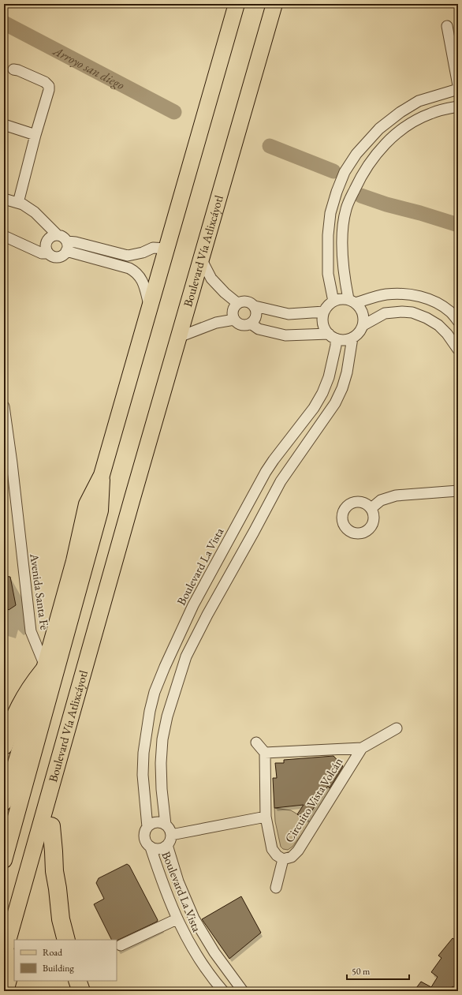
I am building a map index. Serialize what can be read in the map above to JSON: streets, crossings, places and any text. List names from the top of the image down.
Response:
{
  "streets": {
    "main road": ["Boulevard Vía Atlixcáyotl"],
    "street": ["Boulevard La Vista", "Avenida Santa Fe", "Circuito Vista Volcán"]
  },
  "water": ["Arroyo san diego"],
  "legend": ["Road", "Building"],
  "scale_bar": "50 m"
}
